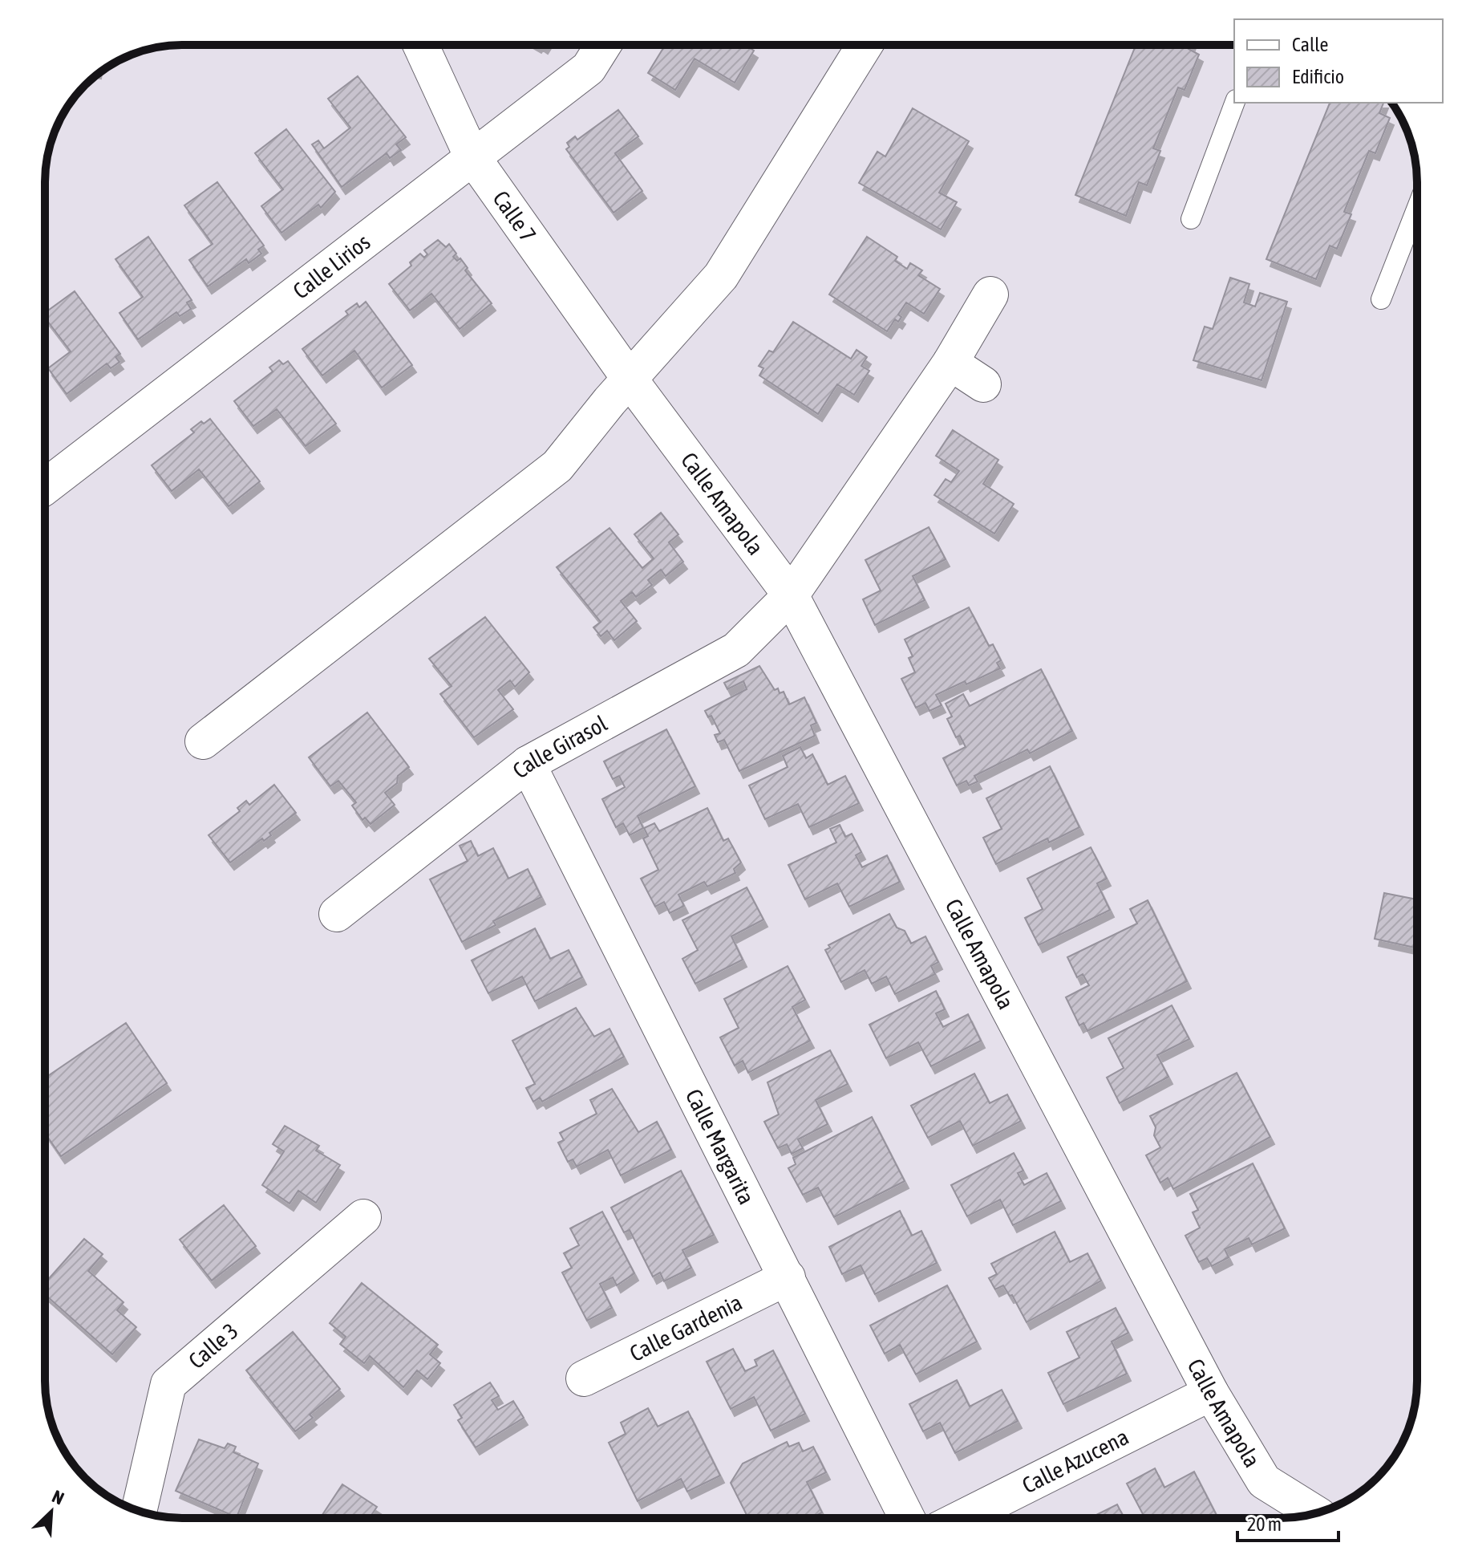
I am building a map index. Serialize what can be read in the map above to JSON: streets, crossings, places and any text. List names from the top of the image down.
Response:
{
  "streets": {
    "street": [
      "Calle 7",
      "Calle Lirios",
      "Calle Amapola",
      "Calle Girasol",
      "Calle Margarita",
      "Calle Gardenia",
      "Calle 3",
      "Calle Azucena"
    ]
  },
  "crossings": [
    ["Calle 7", "Calle Lirios"],
    ["Calle 7", "Calle Amapola"],
    ["Calle Amapola", "Calle Girasol"],
    ["Calle Amapola", "Calle Azucena"],
    ["Calle Girasol", "Calle Margarita"],
    ["Calle Margarita", "Calle Gardenia"]
  ],
  "legend": ["Calle", "Edificio"],
  "scale_bar": "20 m",
  "north": "top right"
}
